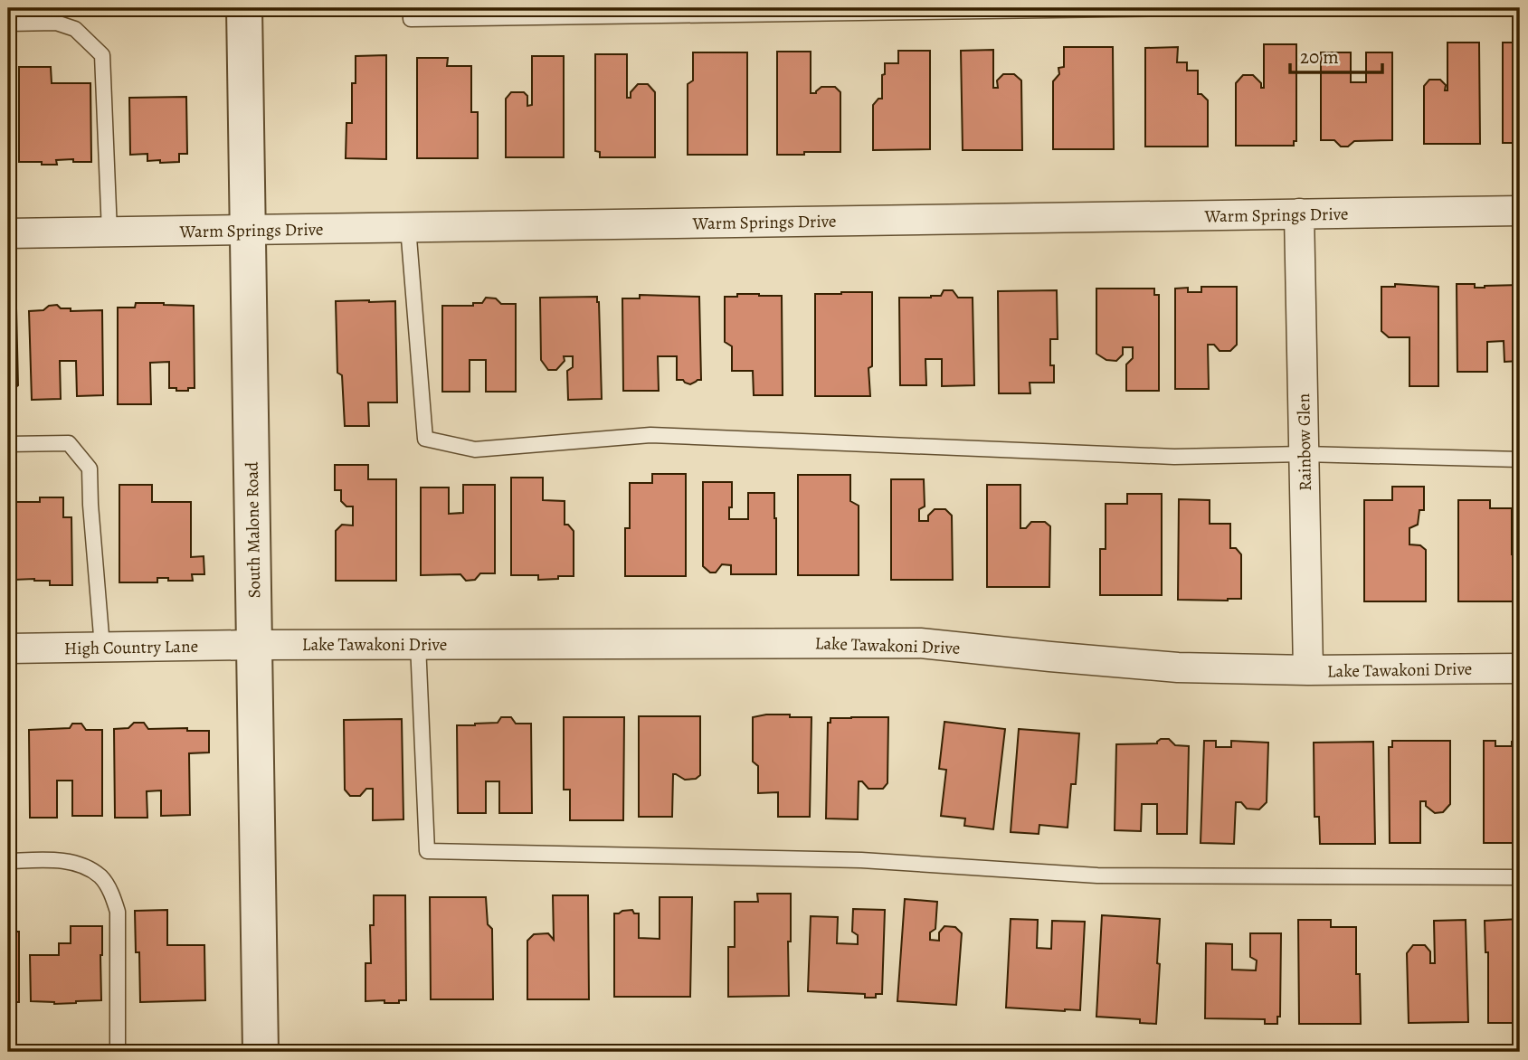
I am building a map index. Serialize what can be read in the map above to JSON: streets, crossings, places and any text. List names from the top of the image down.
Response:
{
  "streets": {
    "street": [
      "Warm Springs Drive",
      "Rainbow Glen",
      "South Malone Road",
      "Lake Tawakoni Drive",
      "High Country Lane"
    ]
  },
  "crossings": [
    ["Warm Springs Drive", "Rainbow Glen"],
    ["Warm Springs Drive", "South Malone Road"],
    ["Rainbow Glen", "Lake Tawakoni Drive"],
    ["South Malone Road", "Lake Tawakoni Drive"],
    ["South Malone Road", "High Country Lane"],
    ["Lake Tawakoni Drive", "High Country Lane"]
  ],
  "scale_bar": "20 m"
}
